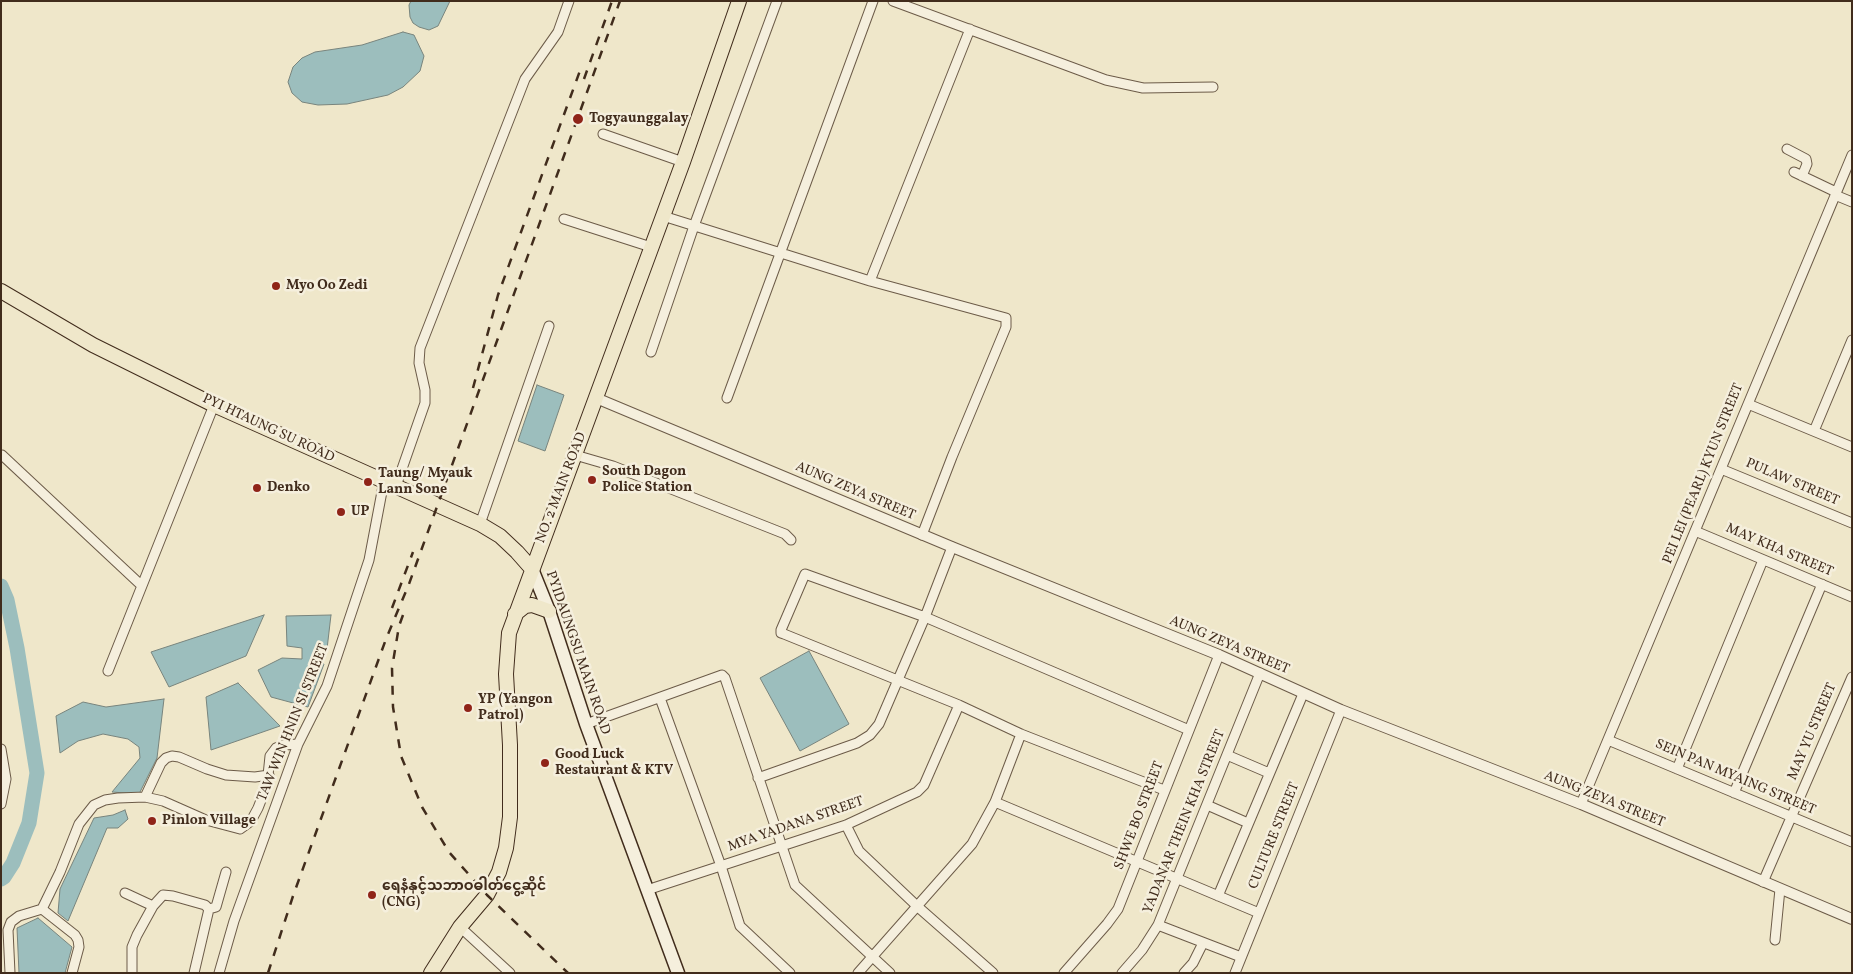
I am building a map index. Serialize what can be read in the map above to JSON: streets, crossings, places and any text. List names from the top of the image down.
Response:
{
  "streets": {
    "main road": ["PYI HTAUNG SU ROAD", "NO. 2 MAIN ROAD", "PYIDAUNGSU MAIN ROAD"],
    "street": [
      "PEI LEI (PEARL) KYUN STREET",
      "PULAW STREET",
      "AUNG ZEYA STREET",
      "MAY KHA STREET",
      "TAW WIN HNIN SI STREET",
      "MAY YU STREET",
      "SEIN PAN MYAING STREET",
      "SHWE BO STREET",
      "YADANAR THEIN KHA STREET",
      "MYA YADANA STREET",
      "CULTURE STREET"
    ]
  },
  "crossings": [
    ["PYI HTAUNG SU ROAD", "NO. 2 MAIN ROAD"],
    ["PYI HTAUNG SU ROAD", "PYIDAUNGSU MAIN ROAD"],
    ["PYI HTAUNG SU ROAD", "TAW WIN HNIN SI STREET"],
    ["PEI LEI (PEARL) KYUN STREET", "PULAW STREET"],
    ["PEI LEI (PEARL) KYUN STREET", "AUNG ZEYA STREET"],
    ["PEI LEI (PEARL) KYUN STREET", "MAY KHA STREET"],
    ["PEI LEI (PEARL) KYUN STREET", "SEIN PAN MYAING STREET"],
    ["NO. 2 MAIN ROAD", "AUNG ZEYA STREET"],
    ["NO. 2 MAIN ROAD", "PYIDAUNGSU MAIN ROAD"],
    ["AUNG ZEYA STREET", "MAY YU STREET"],
    ["AUNG ZEYA STREET", "SHWE BO STREET"],
    ["AUNG ZEYA STREET", "YADANAR THEIN KHA STREET"],
    ["AUNG ZEYA STREET", "CULTURE STREET"],
    ["PYIDAUNGSU MAIN ROAD", "MYA YADANA STREET"],
    ["MAY YU STREET", "SEIN PAN MYAING STREET"]
  ],
  "places": [
    "Togyaunggalay",
    "Myo Oo Zedi",
    "South Dagon Police Station",
    "Taung/ Myauk Lann Sone",
    "Denko",
    "UP",
    "YP (Yangon Patrol)",
    "Good Luck Restaurant & KTV",
    "Pinlon Village",
    "ရေနံနှင့်သဘာဝဓါတ်ငွေ့ဆိုင် (CNG)"
  ]
}
